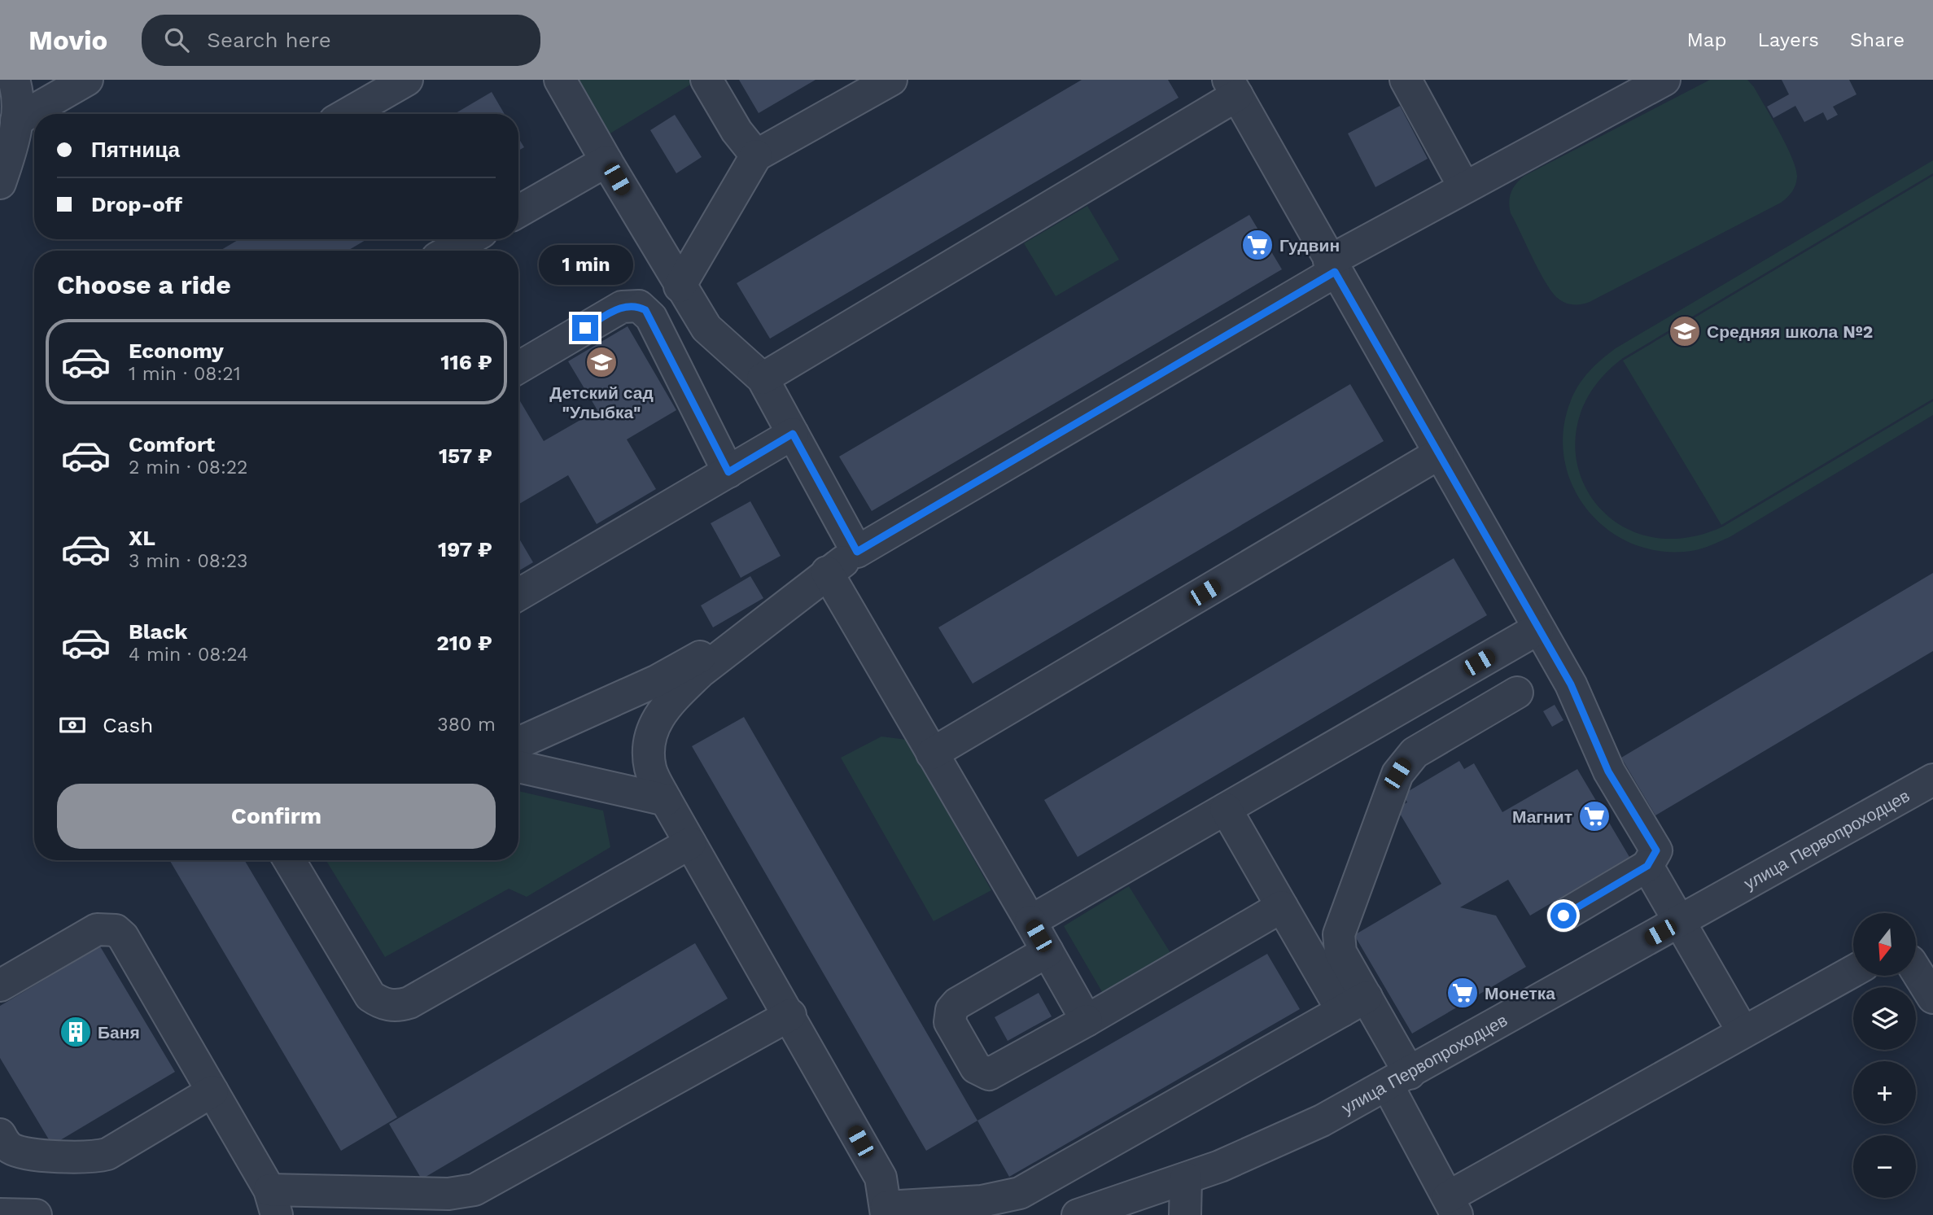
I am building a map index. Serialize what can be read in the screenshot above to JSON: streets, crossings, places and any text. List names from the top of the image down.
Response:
{
  "streets": {
    "street": ["улица Первопроходцев"]
  },
  "places": {
    "supermarket": ["Гудвин", "Магнит", "Монетка"],
    "school or university": ["Средняя школа №2", "Детский сад \"Улыбка\""],
    "building": ["Баня"]
  },
  "north": "bottom",
  "page": {
    "header": "Movio",
    "search": "Search here",
    "nav": ["Map", "Layers", "Share"],
    "banner": ["Пятница", "Drop-off"],
    "bubble": "1 min",
    "heading": "Choose a ride",
    "list": [
      {
        "name": "Economy",
        "note": "1 min · 08:21",
        "value": "116 ₽"
      },
      {
        "name": "Comfort",
        "note": "2 min · 08:22",
        "value": "157 ₽"
      },
      {
        "name": "XL",
        "note": "3 min · 08:23",
        "value": "197 ₽"
      },
      {
        "name": "Black",
        "note": "4 min · 08:24",
        "value": "210 ₽"
      }
    ],
    "pay": ["Cash", "380 m"],
    "buttons": "Confirm",
    "map_buttons": ["+", "−"]
  }
}
